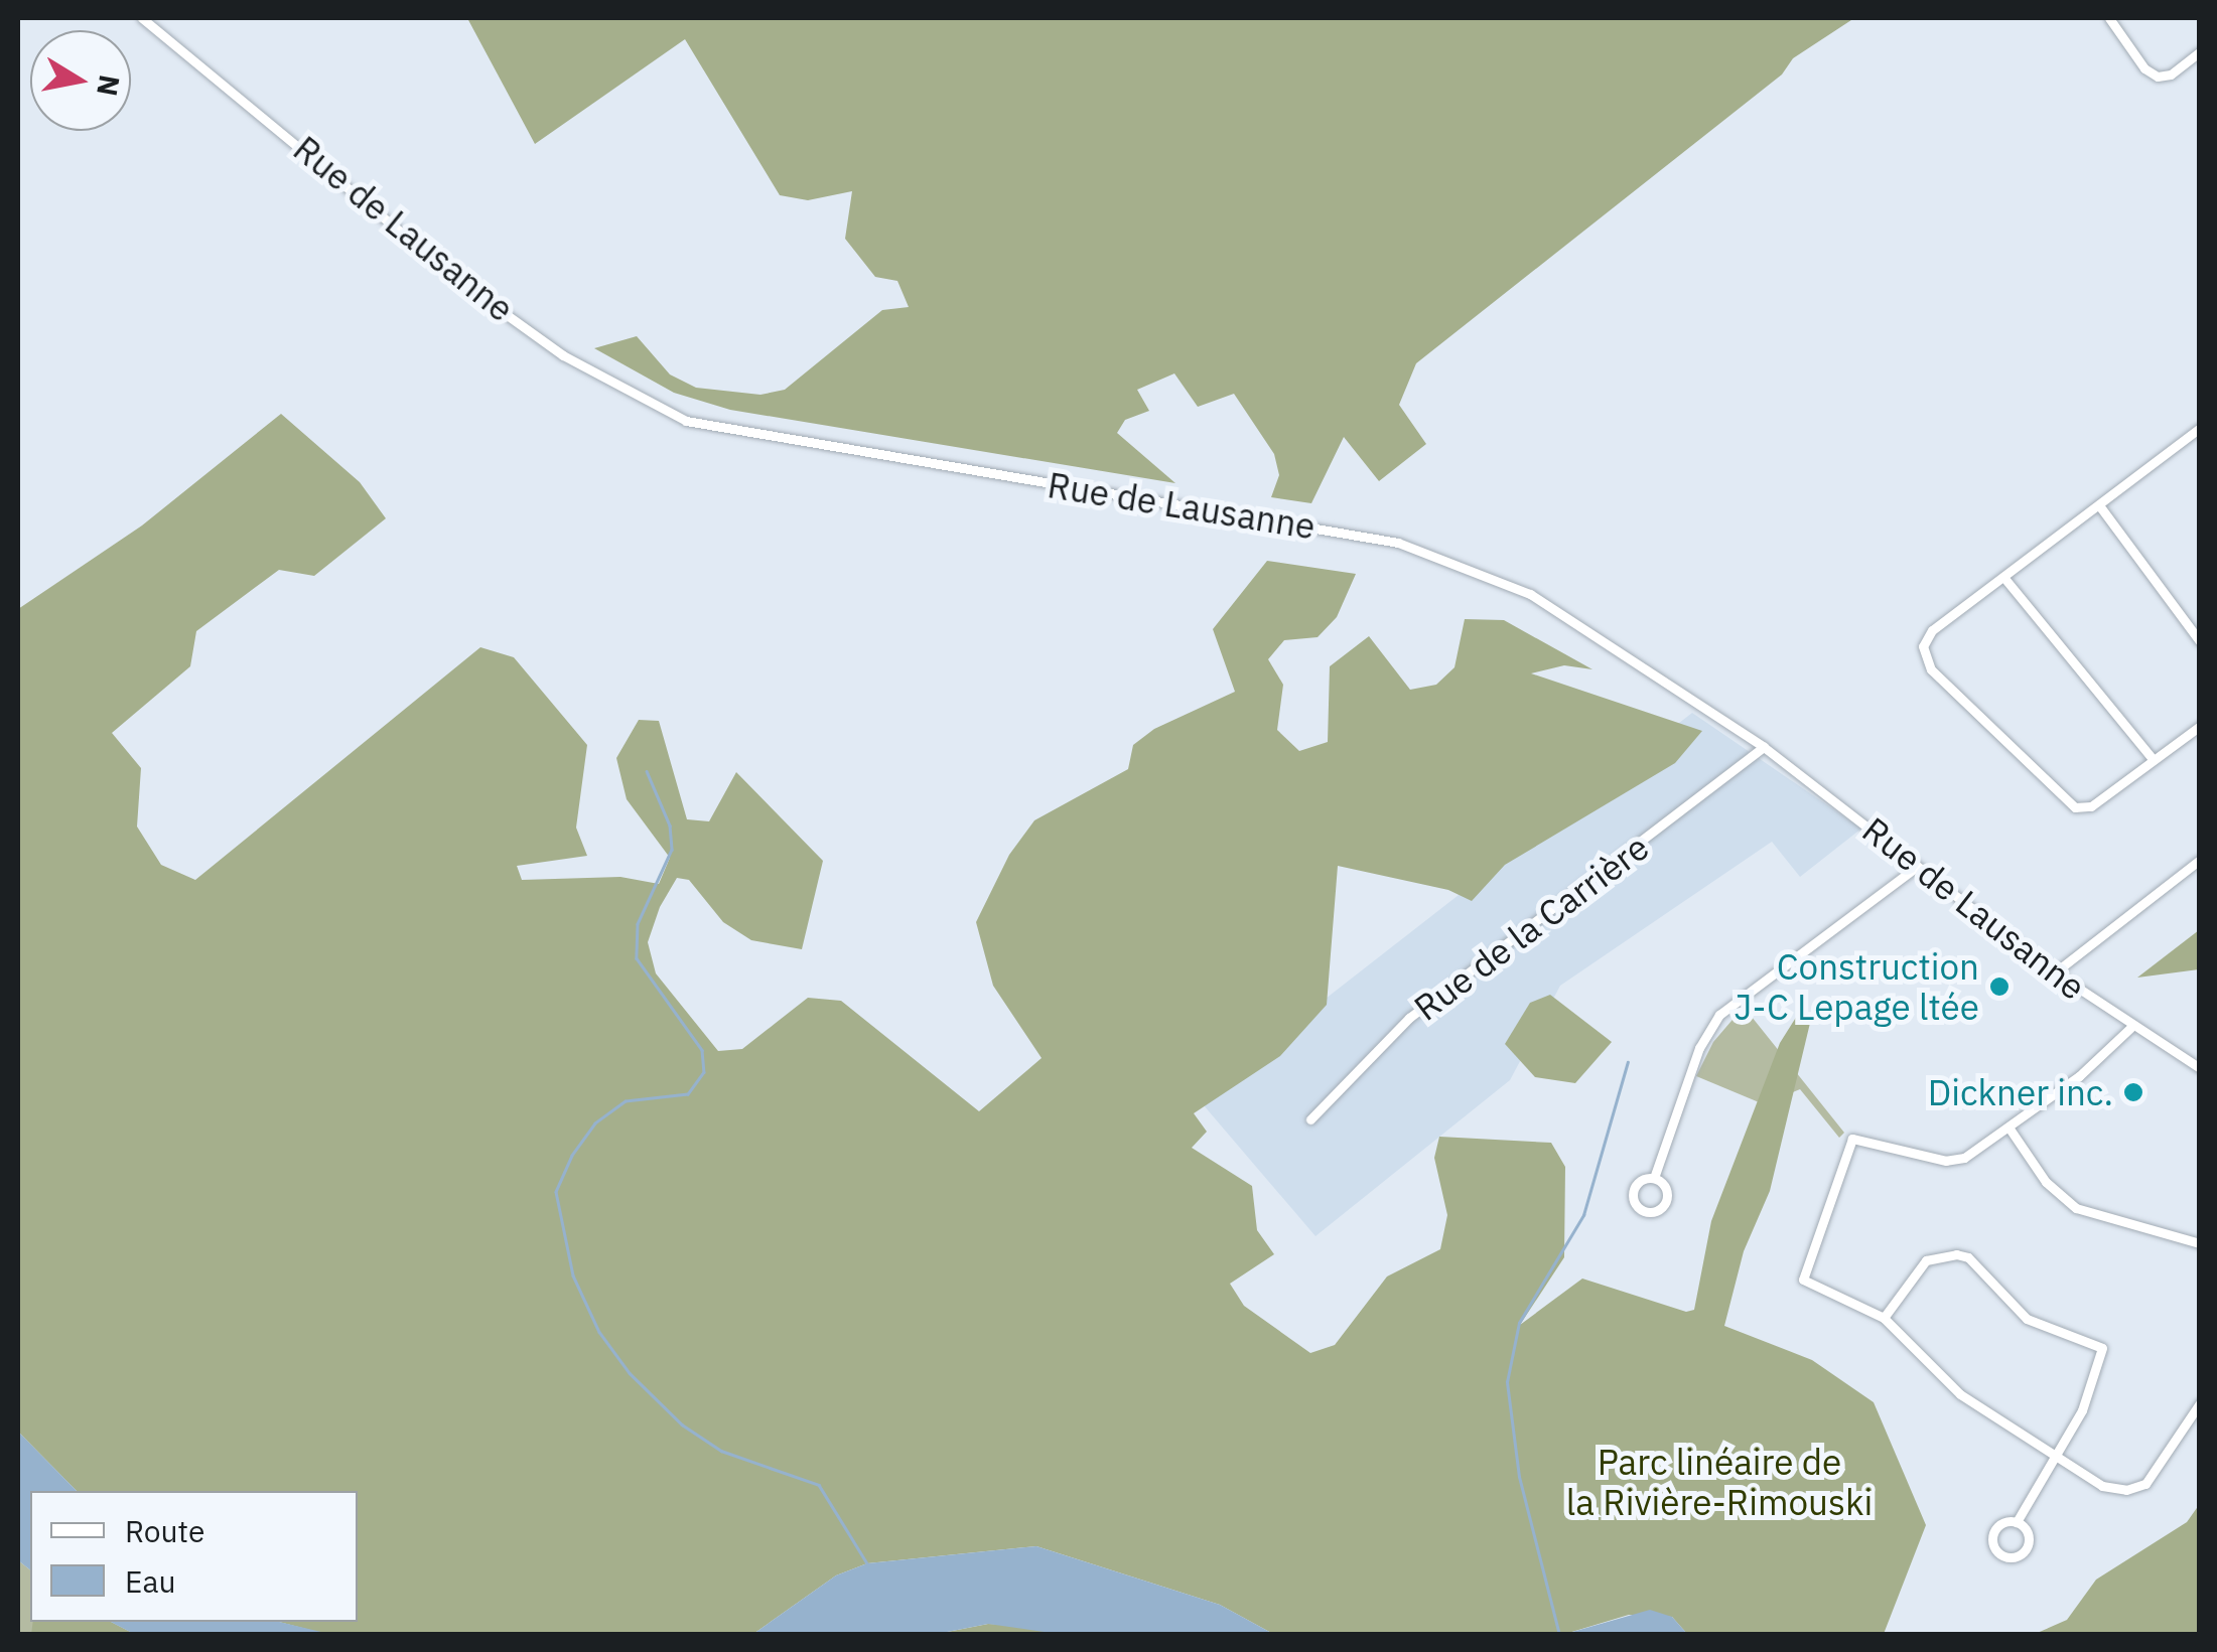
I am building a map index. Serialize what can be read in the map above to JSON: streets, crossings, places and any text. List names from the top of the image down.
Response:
{
  "streets": {
    "street": ["Rue de Lausanne", "Rue de la Carrière"]
  },
  "crossings": [
    ["Rue de Lausanne", "Rue de la Carrière"]
  ],
  "parks": ["Parc linéaire de la Rivière-Rimouski"],
  "places": ["Construction J-C Lepage ltée", "Dickner inc."],
  "legend": ["Route", "Eau"],
  "north": "right"
}
